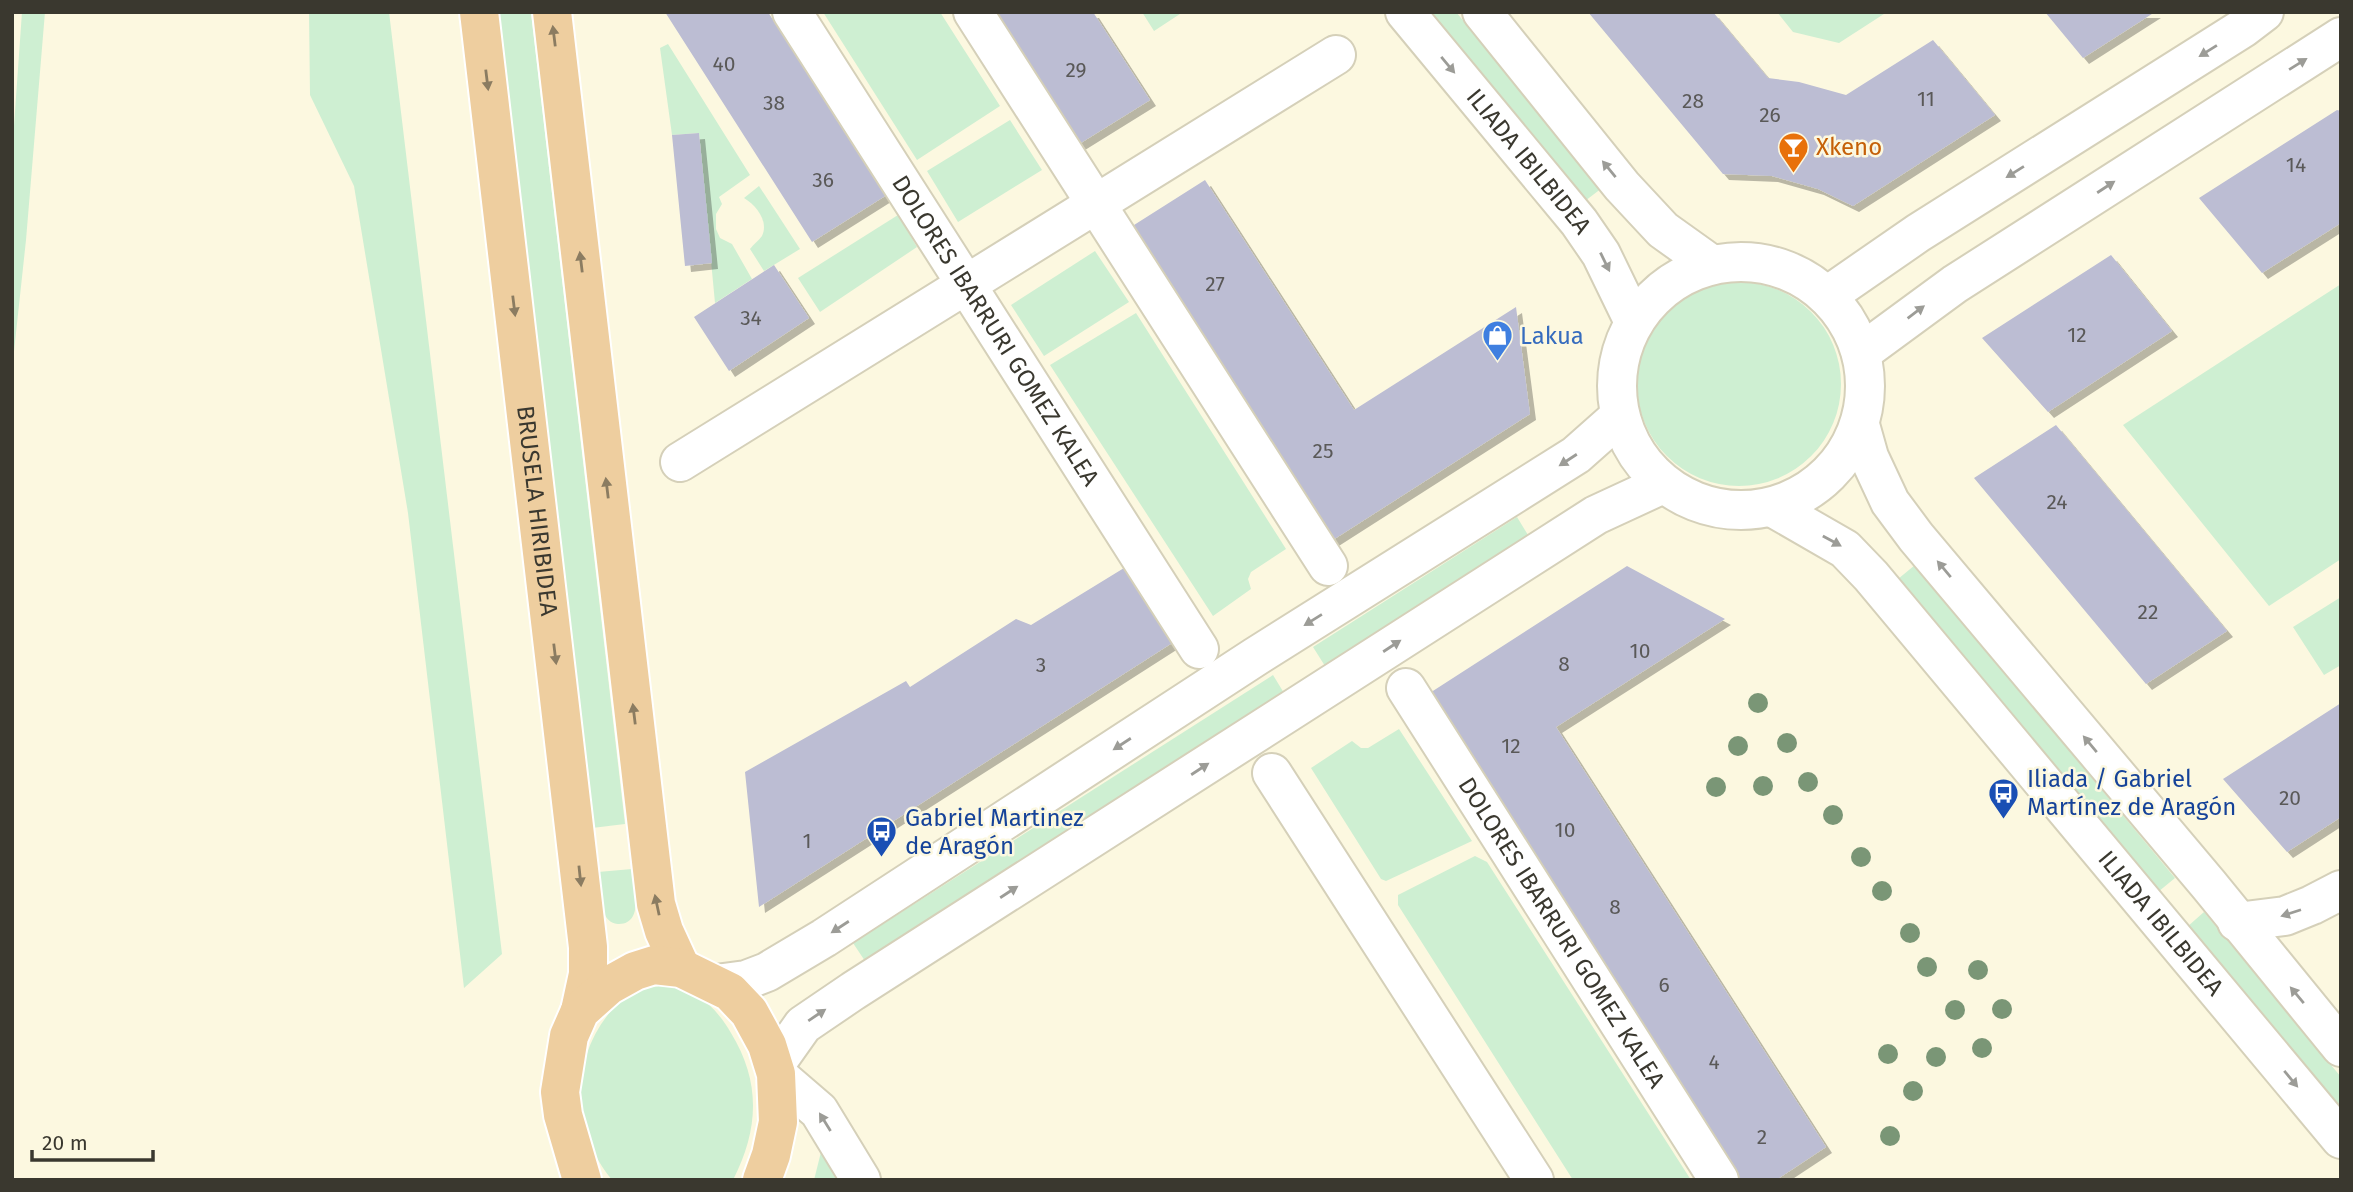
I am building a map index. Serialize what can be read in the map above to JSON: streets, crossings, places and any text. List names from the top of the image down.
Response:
{
  "streets": {
    "main road": ["BRUSELA HIRIBIDEA"],
    "street": ["ILIADA IBILBIDEA", "DOLORES IBARRURI GOMEZ KALEA"]
  },
  "places": {
    "bar": ["Xkeno"],
    "shop": ["Lakua"],
    "bus stop": ["Iliada / Gabriel Martínez de Aragón", "Gabriel Martinez de Aragón"]
  },
  "house_numbers": [
    "40",
    "29",
    "11",
    "28",
    "38",
    "26",
    "14",
    "36",
    "27",
    "34",
    "12",
    "25",
    "24",
    "22",
    "10",
    "8",
    "3",
    "12",
    "20",
    "10",
    "1",
    "8",
    "6",
    "4",
    "2"
  ],
  "scale_bar": "20 m"
}
